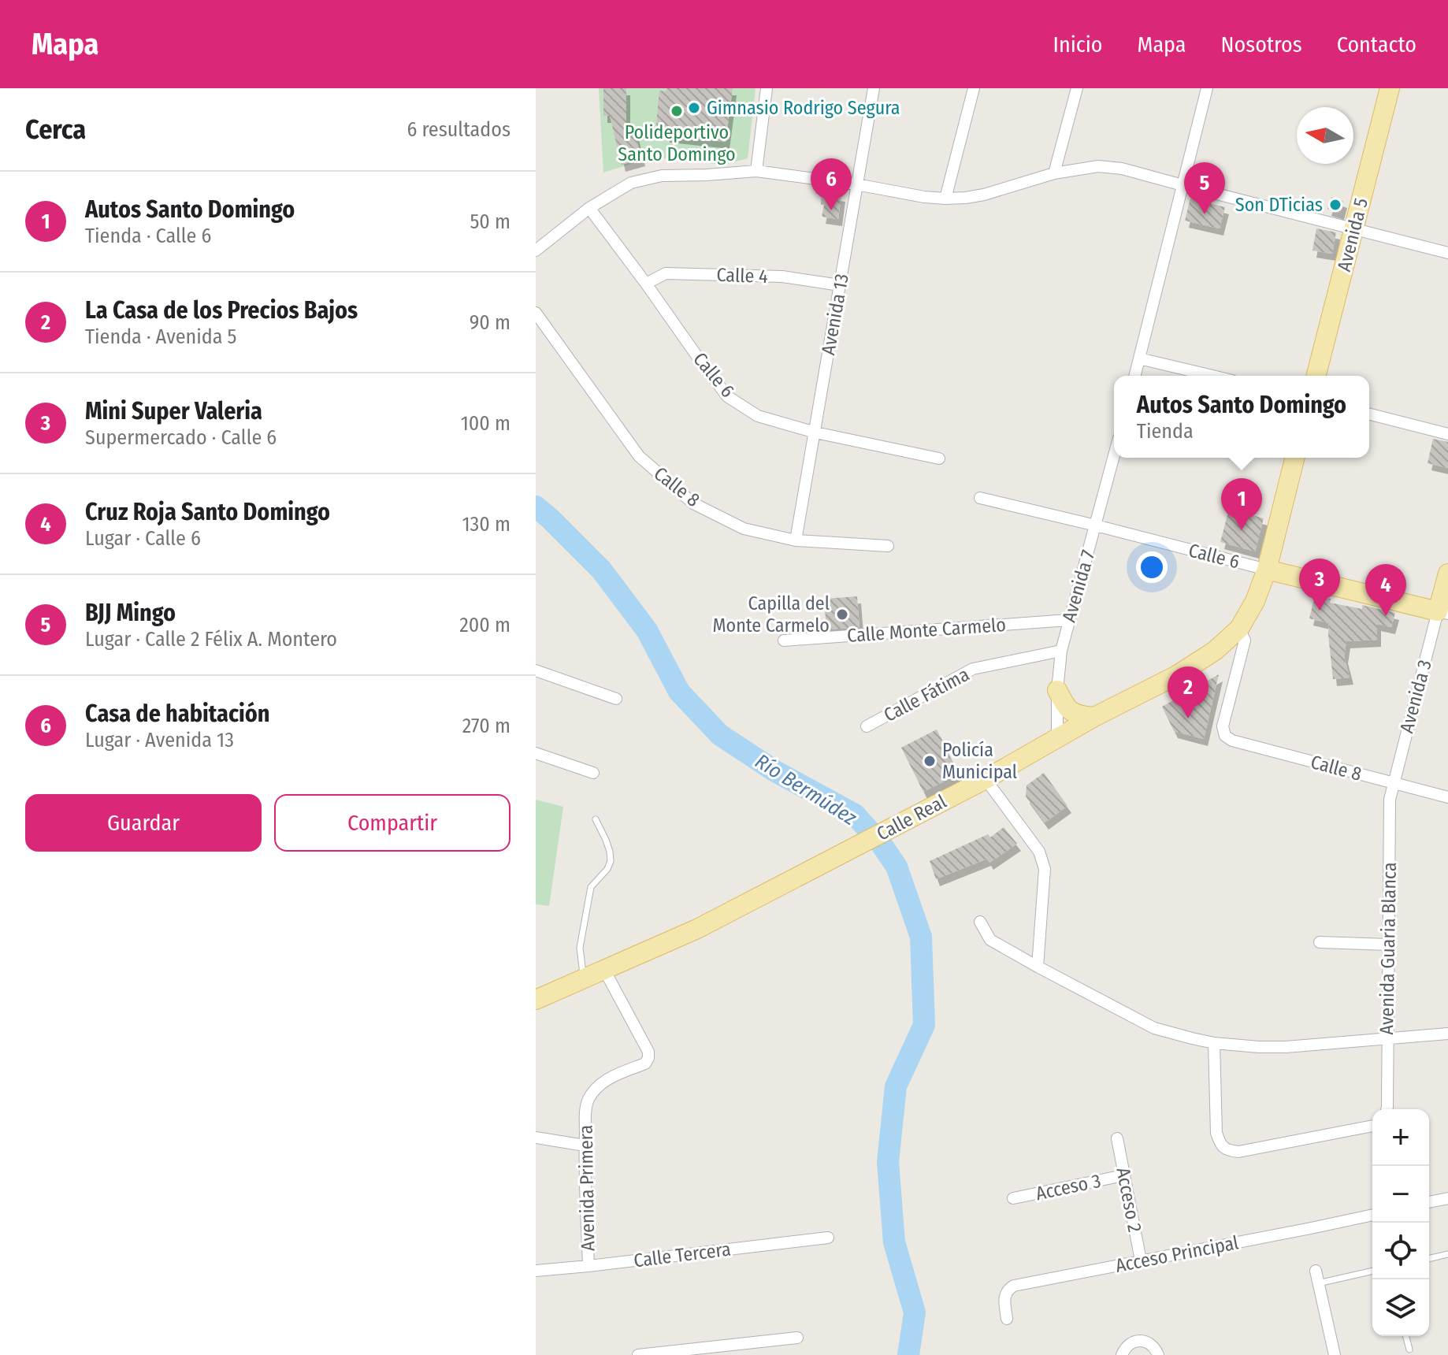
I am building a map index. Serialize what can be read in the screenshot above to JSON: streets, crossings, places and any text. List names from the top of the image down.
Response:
{
  "streets": {
    "main road": [
      "Avenida 5",
      "Calle 6",
      "Avenida 3",
      "Calle Real"
    ],
    "street": [
      "Calle 4",
      "Avenida 13",
      "Calle 8",
      "Avenida 7",
      "Calle Monte Carmelo",
      "Calle Fátima",
      "Avenida Guaria Blanca",
      "Acceso 3",
      "Avenida Primera",
      "Acceso 2",
      "Acceso Principal",
      "Calle Tercera"
    ]
  },
  "crossings": [
    ["Calle 4", "Avenida 13"],
    ["Calle 4", "Calle 6"],
    ["Avenida 13", "Calle 6"],
    ["Avenida 13", "Calle 8"],
    ["Calle 6", "Avenida 7"],
    ["Calle 6", "Avenida 3"],
    ["Calle 8", "Avenida 3"],
    ["Calle 8", "Calle Real"],
    ["Calle 8", "Avenida Guaria Blanca"],
    ["Avenida 7", "Calle Monte Carmelo"],
    ["Avenida 7", "Calle Fátima"],
    ["Avenida 7", "Calle Real"],
    ["Avenida 3", "Avenida Guaria Blanca"],
    ["Calle Real", "Avenida Primera"],
    ["Acceso 3", "Acceso 2"],
    ["Avenida Primera", "Calle Tercera"],
    ["Acceso 2", "Acceso Principal"]
  ],
  "water": ["Río Bermúdez"],
  "places": [
    "Gimnasio Rodrigo Segura",
    "Polideportivo Santo Domingo",
    "Son DTicias",
    "Capilla del Monte Carmelo",
    "Policía Municipal"
  ],
  "north": "left",
  "page": {
    "header": "Mapa",
    "nav": [
      "Inicio",
      "Mapa",
      "Nosotros",
      "Contacto"
    ],
    "heading": ["Cerca", "6 resultados"],
    "pins": [
      "6",
      "5",
      "1",
      "3",
      "4",
      "2"
    ],
    "list": [
      {
        "mark": "1",
        "name": "Autos Santo Domingo",
        "note": "Tienda · Calle 6",
        "value": "50 m"
      },
      {
        "mark": "2",
        "name": "La Casa de los Precios Bajos",
        "note": "Tienda · Avenida 5",
        "value": "90 m"
      },
      {
        "mark": "3",
        "name": "Mini Super Valeria",
        "note": "Supermercado · Calle 6",
        "value": "100 m"
      },
      {
        "mark": "4",
        "name": "Cruz Roja Santo Domingo",
        "note": "Lugar · Calle 6",
        "value": "130 m"
      },
      {
        "mark": "5",
        "name": "BJJ Mingo",
        "note": "Lugar · Calle 2 Félix A. Montero",
        "value": "200 m"
      },
      {
        "mark": "6",
        "name": "Casa de habitación",
        "note": "Lugar · Avenida 13",
        "value": "270 m"
      }
    ],
    "popup": ["Autos Santo Domingo", "Tienda"],
    "buttons": ["Guardar", "Compartir"],
    "map_buttons": ["+", "−"]
  }
}
